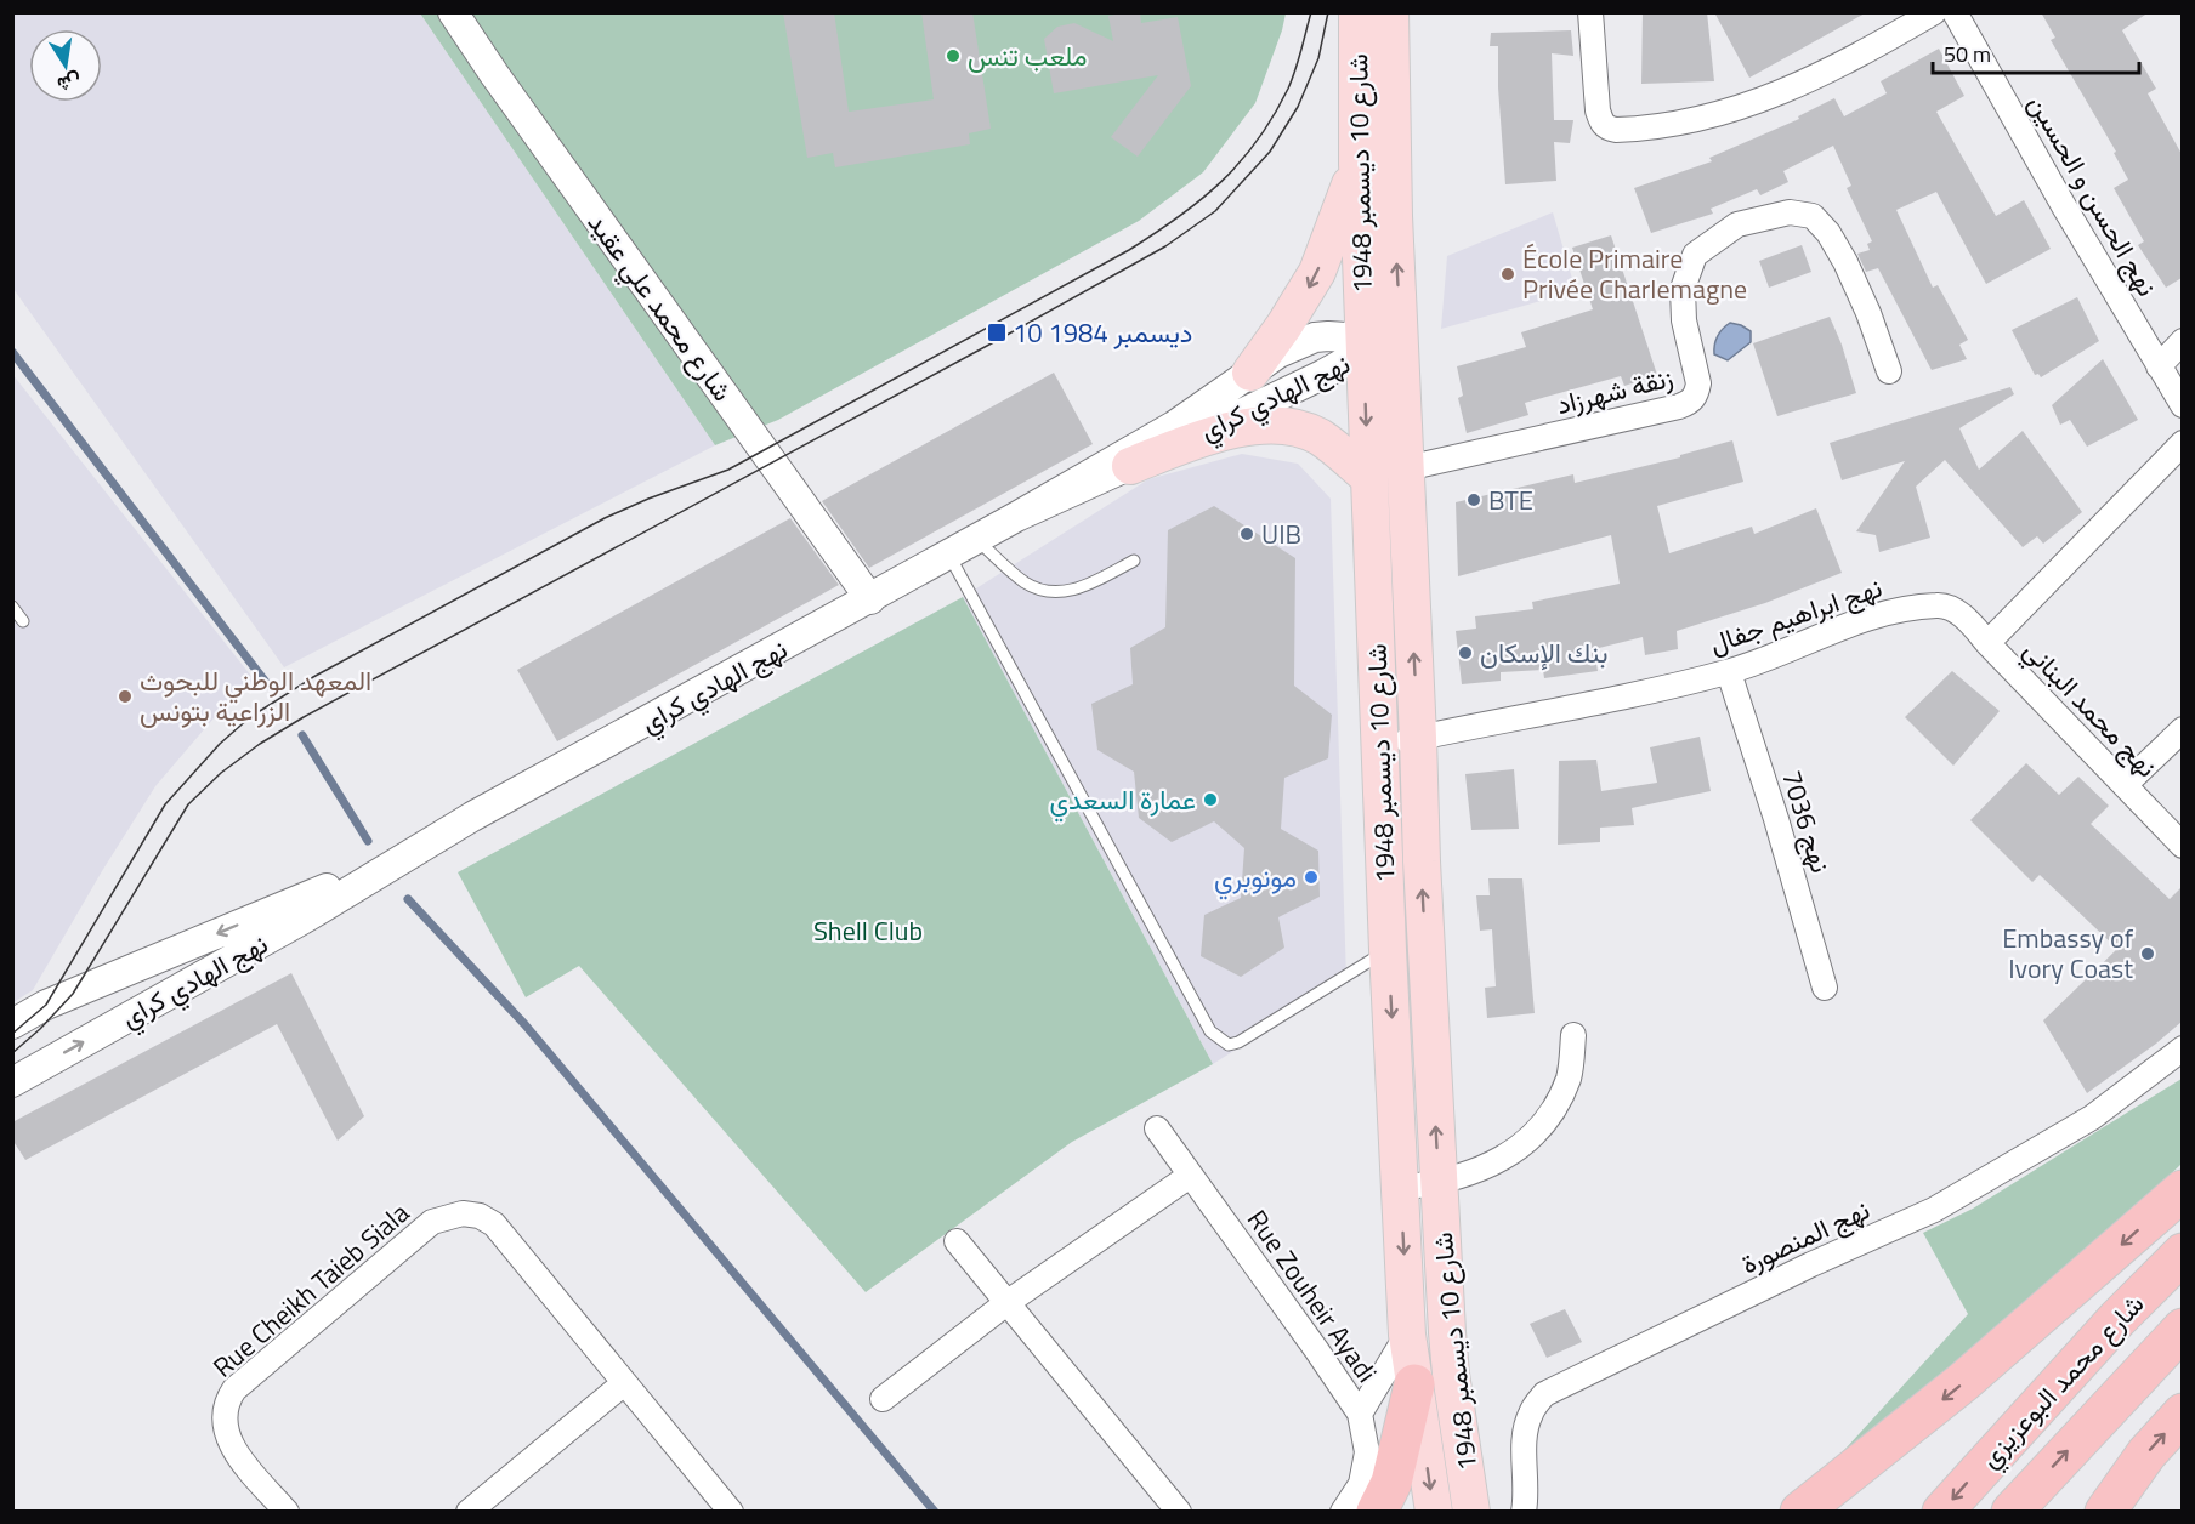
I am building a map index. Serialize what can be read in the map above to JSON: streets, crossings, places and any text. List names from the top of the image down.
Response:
{
  "streets": {
    "highway": ["شارع محمد البوعزيزي"],
    "main road": ["شارع 10 ديسمبر 1948"],
    "street": [
      "نهج الحسن و الحسين",
      "شارع محمد علي عقيد",
      "زنقة شهرزاد",
      "نهج الهادي كراي",
      "نهج ابراهيم جفال",
      "نهج محمد البناني",
      "نهج 7036",
      "نهج المنصورة",
      "Rue Cheikh Taieb Siala",
      "Rue Zouheir Ayadi"
    ]
  },
  "crossings": [
    ["شارع 10 ديسمبر 1948", "زنقة شهرزاد"],
    ["شارع 10 ديسمبر 1948", "نهج الهادي كراي"],
    ["شارع 10 ديسمبر 1948", "نهج ابراهيم جفال"],
    ["شارع محمد علي عقيد", "نهج الهادي كراي"],
    ["نهج ابراهيم جفال", "نهج محمد البناني"],
    ["نهج ابراهيم جفال", "نهج 7036"]
  ],
  "parks": ["Shell Club"],
  "places": {
    "other": [
      "ملعب تنس",
      "École Primaire Privée Charlemagne",
      "BTE",
      "UIB",
      "بنك الإسكان",
      "المعهد الوطني للبحوث الزراعية بتونس",
      "عمارة السعدي",
      "مونوبري",
      "Embassy of Ivory Coast"
    ],
    "transit": ["10 ديسمبر 1984"]
  },
  "scale_bar": "50 m",
  "north": "bottom"
}
